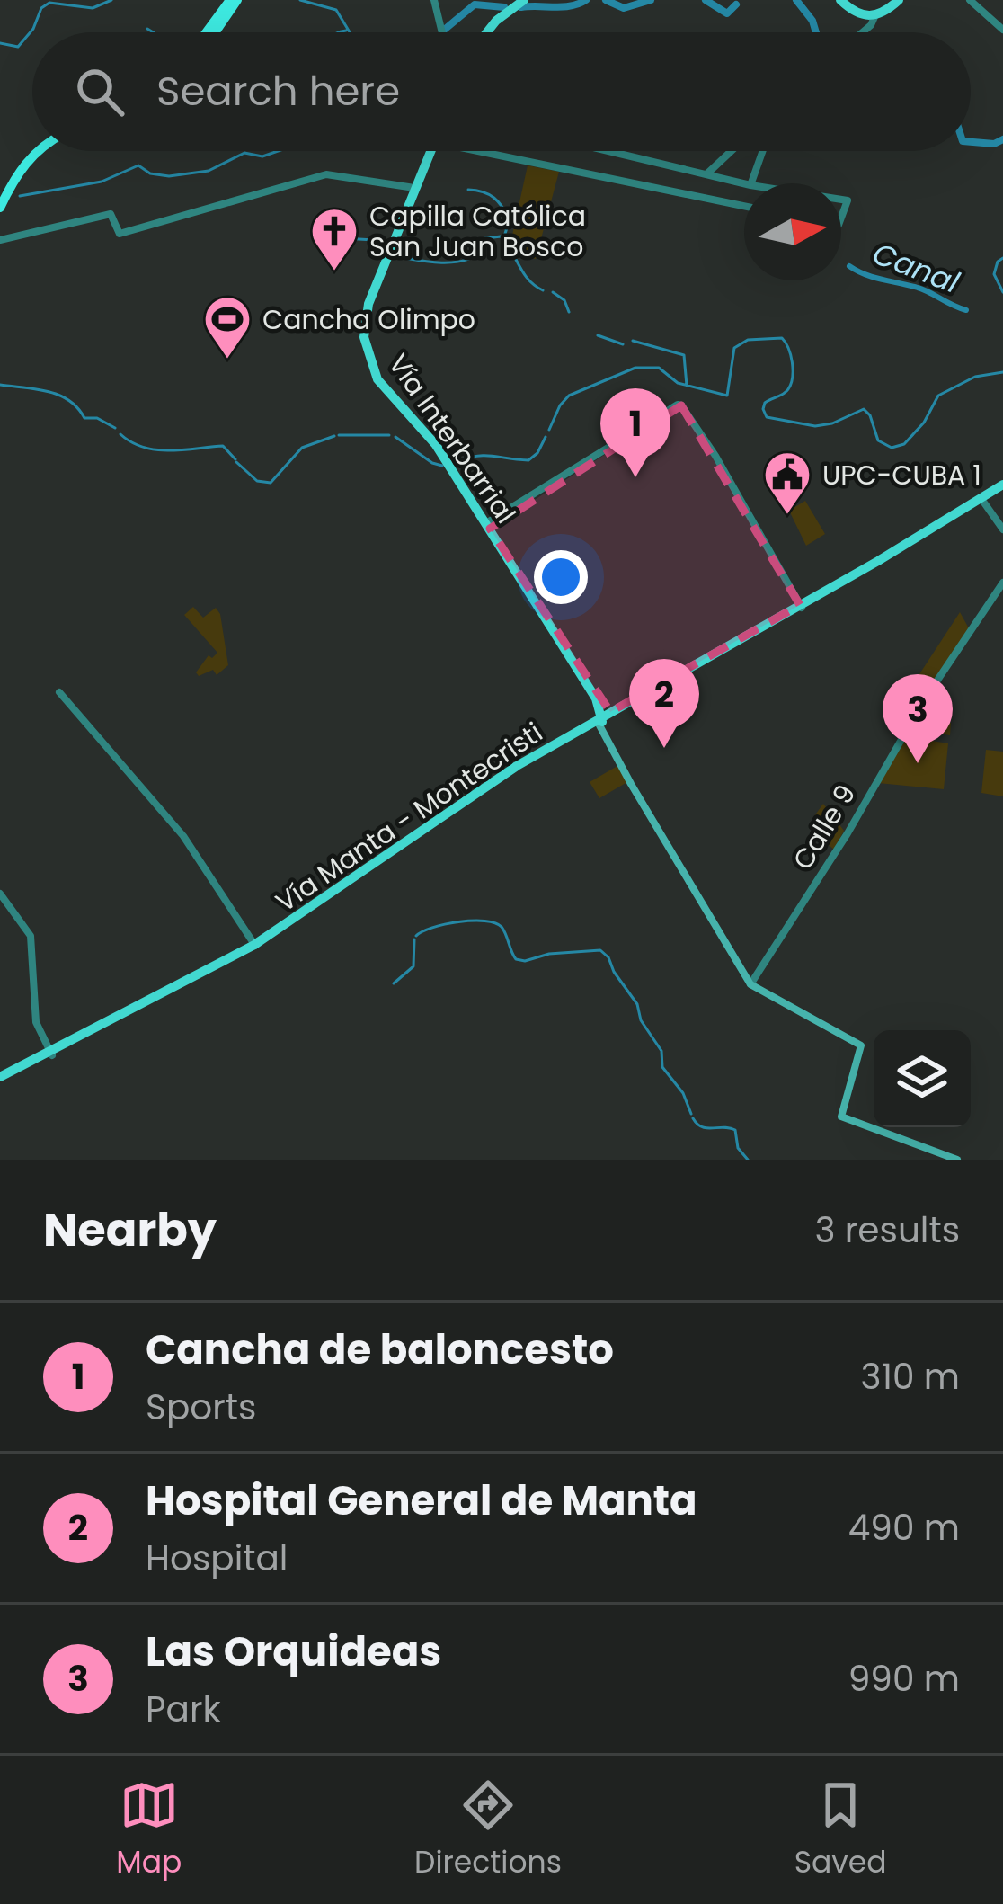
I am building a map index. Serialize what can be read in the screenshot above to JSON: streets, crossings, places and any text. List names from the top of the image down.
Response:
{
  "streets": {
    "main road": ["Vía Interbarrial", "Vía Manta - Montecristi"],
    "street": ["Calle 9"]
  },
  "crossings": [
    ["Vía Interbarrial", "Vía Manta - Montecristi"],
    ["Vía Interbarrial", "Calle 9"]
  ],
  "water": ["Canal"],
  "places": {
    "church": ["Capilla Católica San Juan Bosco"],
    "sports": ["Cancha Olimpo"],
    "public building": ["UPC-CUBA 1"]
  },
  "north": "right",
  "page": {
    "search": "Search here",
    "pins": ["1", "2", "3"],
    "heading": ["Nearby", "3 results"],
    "list": [
      {
        "mark": "1",
        "name": "Cancha de baloncesto",
        "note": "Sports",
        "value": "310 m"
      },
      {
        "mark": "2",
        "name": "Hospital General de Manta",
        "note": "Hospital",
        "value": "490 m"
      },
      {
        "mark": "3",
        "name": "Las Orquideas",
        "note": "Park",
        "value": "990 m"
      }
    ],
    "nav": ["Map", "Directions", "Saved"]
  }
}
